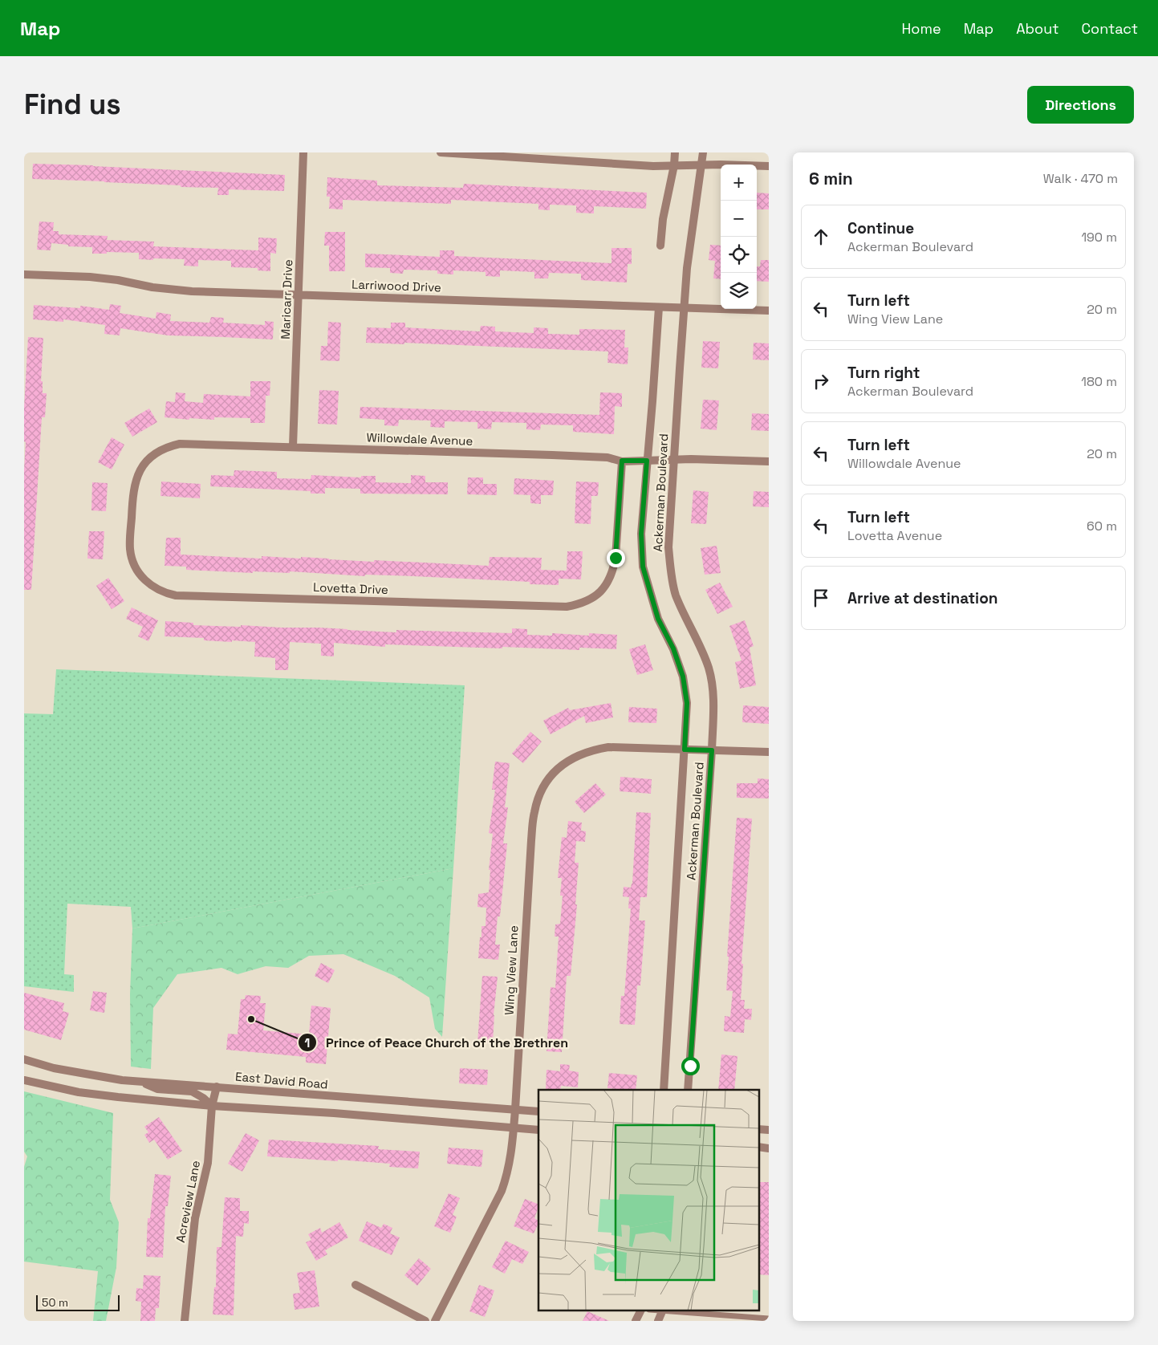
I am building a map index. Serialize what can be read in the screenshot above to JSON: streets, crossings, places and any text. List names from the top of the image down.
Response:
{
  "streets": {
    "street": [
      "Larriwood Drive",
      "Maricarr Drive",
      "Willowdale Avenue",
      "Ackerman Boulevard",
      "Lovetta Drive",
      "Wing View Lane",
      "East David Road",
      "Acreview Lane"
    ]
  },
  "crossings": [
    ["Larriwood Drive", "Maricarr Drive"],
    ["Larriwood Drive", "Ackerman Boulevard"],
    ["Maricarr Drive", "Willowdale Avenue"],
    ["Willowdale Avenue", "Ackerman Boulevard"],
    ["Willowdale Avenue", "Lovetta Drive"],
    ["Ackerman Boulevard", "Wing View Lane"],
    ["Wing View Lane", "East David Road"],
    ["East David Road", "Acreview Lane"]
  ],
  "places": ["Prince of Peace Church of the Brethren"],
  "scale_bar": "50 m",
  "page": {
    "header": "Map",
    "nav": [
      "Home",
      "Map",
      "About",
      "Contact"
    ],
    "buttons": "Directions",
    "title": "Find us",
    "heading": ["6 min", "Walk · 470 m"],
    "map_buttons": ["+", "−"],
    "list": [
      ["Continue", "Ackerman Boulevard", "190 m"],
      ["Turn left", "Wing View Lane", "20 m"],
      ["Turn right", "Ackerman Boulevard", "180 m"],
      ["Turn left", "Willowdale Avenue", "20 m"],
      ["Turn left", "Lovetta Avenue", "60 m"],
      "Arrive at destination"
    ],
    "scale": "50 m"
  }
}
